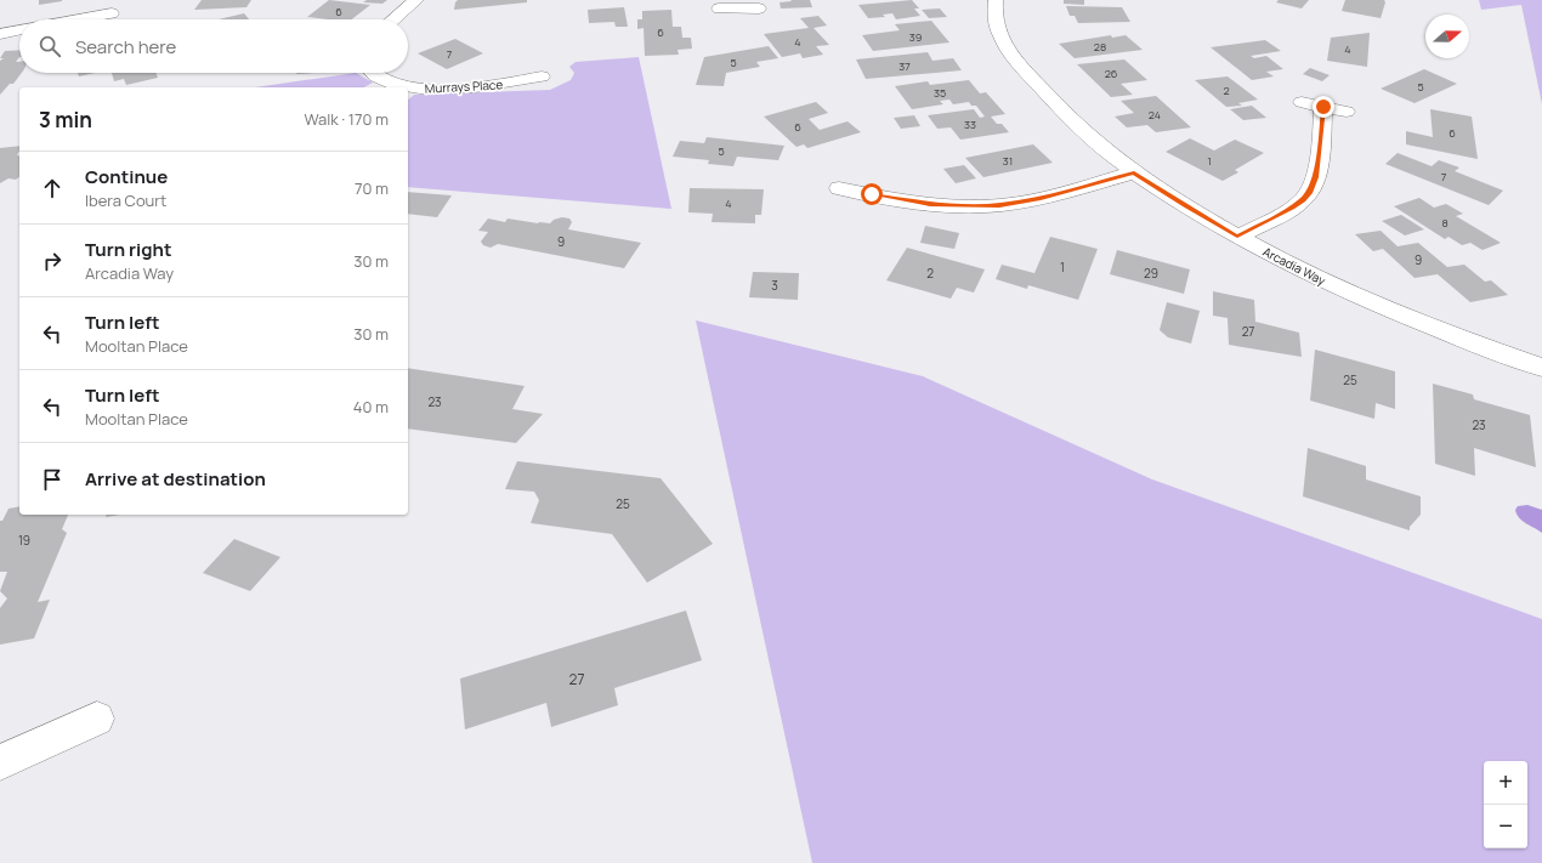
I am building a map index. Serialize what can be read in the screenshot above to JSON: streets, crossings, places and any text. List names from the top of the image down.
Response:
{
  "streets": {
    "street": ["Murrays Place", "Arcadia Way"]
  },
  "house_numbers": [
    "6",
    "6",
    "39",
    "4",
    "28",
    "4",
    "7",
    "5",
    "37",
    "26",
    "5",
    "2",
    "35",
    "24",
    "33",
    "6",
    "6",
    "5",
    "31",
    "1",
    "7",
    "4",
    "8",
    "9",
    "9",
    "1",
    "2",
    "29",
    "3",
    "27",
    "25",
    "23",
    "23",
    "25",
    "19",
    "27"
  ],
  "north": "right",
  "page": {
    "search": "Search here",
    "heading": ["3 min", "Walk · 170 m"],
    "list": [
      ["Continue", "Ibera Court", "70 m"],
      ["Turn right", "Arcadia Way", "30 m"],
      ["Turn left", "Mooltan Place", "30 m"],
      ["Turn left", "Mooltan Place", "40 m"],
      "Arrive at destination"
    ],
    "map_buttons": ["+", "−"]
  }
}
